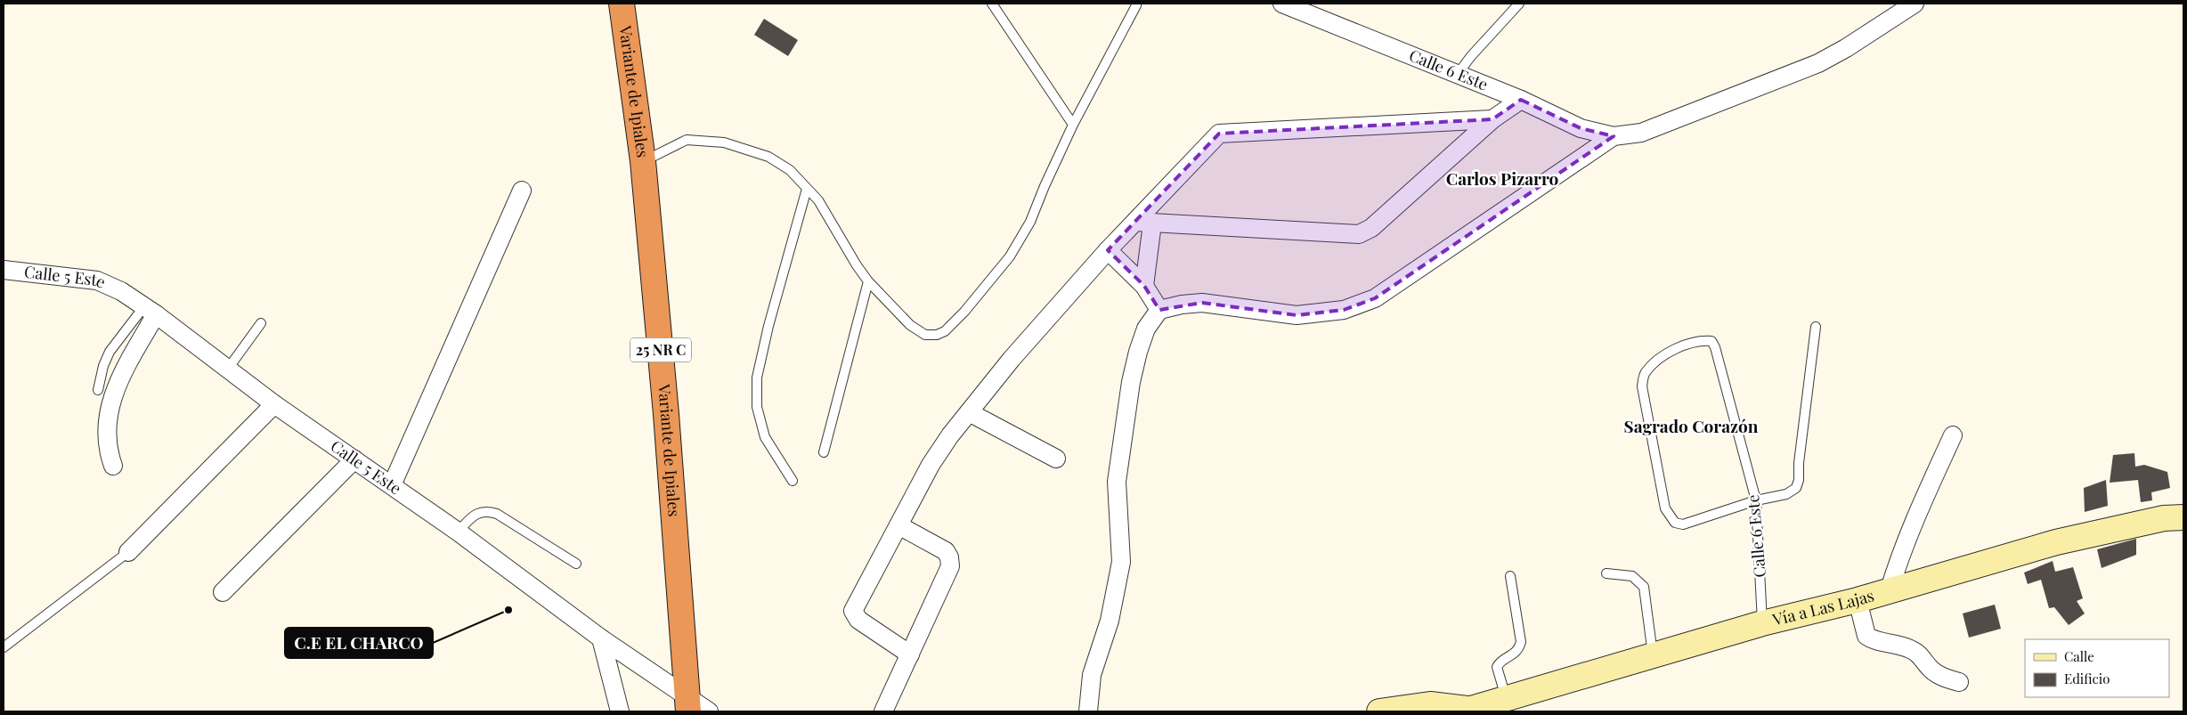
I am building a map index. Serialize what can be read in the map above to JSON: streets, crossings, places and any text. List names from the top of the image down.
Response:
{
  "streets": {
    "highway": ["Variante de Ipiales", "25 NR C"],
    "street": ["Calle 6 Este", "Calle 5 Este", "Vía a Las Lajas"]
  },
  "crossings": [
    ["Calle 6 Este", "Vía a Las Lajas"],
    ["Variante de Ipiales", "Calle 5 Este"]
  ],
  "districts": ["Carlos Pizarro", "Sagrado Corazón"],
  "places": ["C.E EL CHARCO"],
  "legend": ["Calle", "Edificio"]
}
